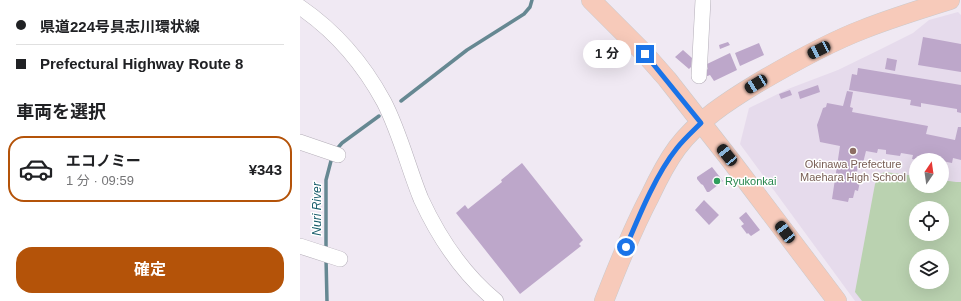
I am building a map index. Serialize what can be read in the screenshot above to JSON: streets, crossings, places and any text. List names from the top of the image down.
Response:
{
  "water": ["Nuri River"],
  "places": ["Okinawa Prefecture Maehara High School", "Ryukonkai"],
  "north": "top",
  "page": {
    "banner": ["県道224号具志川環状線", "Prefectural Highway Route 8"],
    "bubble": "1 分",
    "heading": "車両を選択",
    "list": [
      {
        "name": "エコノミー",
        "note": "1 分 · 09:59",
        "value": "¥343"
      }
    ],
    "buttons": "確定"
  }
}
